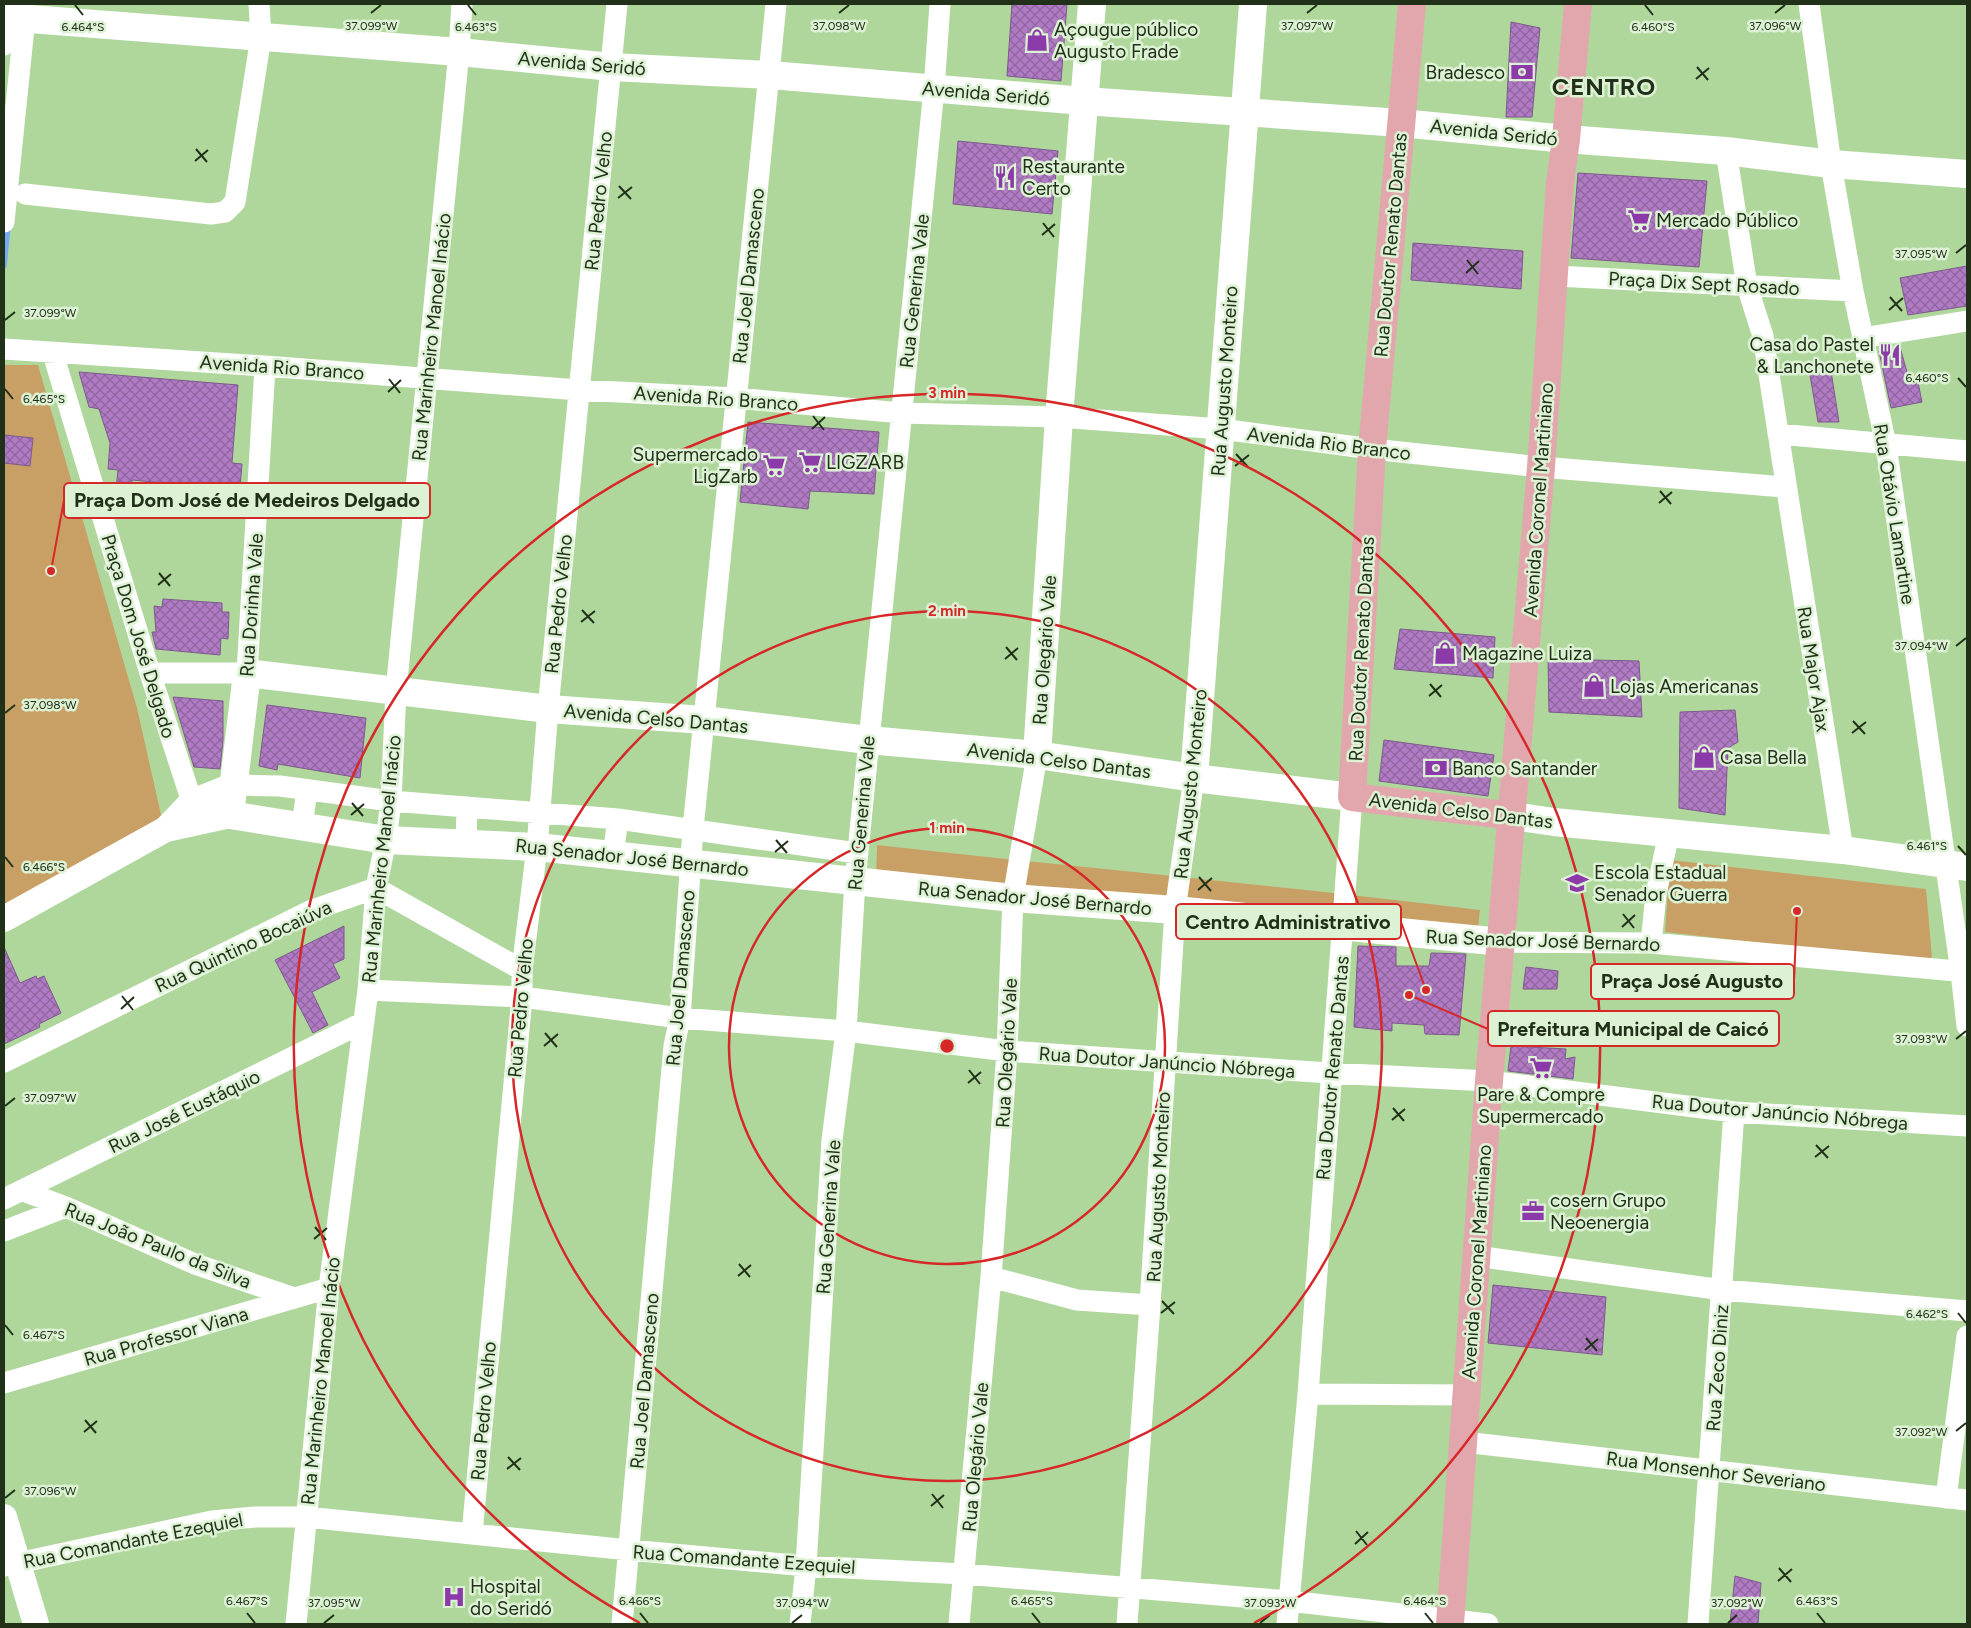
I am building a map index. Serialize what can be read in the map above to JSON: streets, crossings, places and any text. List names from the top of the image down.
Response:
{
  "streets": {
    "main road": [
      "Avenida Seridó",
      "Rua Doutor Renato Dantas",
      "Rua Augusto Monteiro",
      "Avenida Coronel Martiniano",
      "Rua Dorinha Vale",
      "Rua Olegário Vale",
      "Avenida Celso Dantas",
      "Rua Senador José Bernardo"
    ],
    "street": [
      "Rua Pedro Velho",
      "Rua Joel Damasceno",
      "Praça Dix Sept Rosado",
      "Rua Generina Vale",
      "Rua Marinheiro Manoel Inácio",
      "Avenida Rio Branco",
      "Rua Otávio Lamartine",
      "Praça Dom José Delgado",
      "Rua Major Ajax",
      "Rua Quintino Bocaiúva",
      "Rua Doutor Janúncio Nóbrega",
      "Rua José Eustáquio",
      "Rua João Paulo da Silva",
      "Rua Professor Viana",
      "Rua Zeco Diniz",
      "Rua Monsenhor Severiano",
      "Rua Comandante Ezequiel"
    ]
  },
  "crossings": [
    ["Avenida Seridó", "Rua Pedro Velho"],
    ["Avenida Seridó", "Rua Doutor Renato Dantas"],
    ["Avenida Seridó", "Rua Joel Damasceno"],
    ["Avenida Seridó", "Rua Generina Vale"],
    ["Avenida Seridó", "Rua Marinheiro Manoel Inácio"],
    ["Avenida Seridó", "Rua Augusto Monteiro"],
    ["Avenida Seridó", "Avenida Coronel Martiniano"],
    ["Avenida Seridó", "Rua Otávio Lamartine"],
    ["Avenida Seridó", "Rua Olegário Vale"],
    ["Avenida Seridó", "Rua Major Ajax"],
    ["Rua Pedro Velho", "Avenida Rio Branco"],
    ["Rua Pedro Velho", "Avenida Celso Dantas"],
    ["Rua Pedro Velho", "Rua Senador José Bernardo"],
    ["Rua Pedro Velho", "Rua Doutor Janúncio Nóbrega"],
    ["Rua Pedro Velho", "Rua Comandante Ezequiel"],
    ["Rua Doutor Renato Dantas", "Avenida Rio Branco"],
    ["Rua Doutor Renato Dantas", "Avenida Celso Dantas"],
    ["Rua Doutor Renato Dantas", "Rua Senador José Bernardo"],
    ["Rua Doutor Renato Dantas", "Rua Doutor Janúncio Nóbrega"],
    ["Rua Doutor Renato Dantas", "Rua Comandante Ezequiel"],
    ["Rua Joel Damasceno", "Avenida Rio Branco"],
    ["Rua Joel Damasceno", "Avenida Celso Dantas"],
    ["Rua Joel Damasceno", "Rua Senador José Bernardo"],
    ["Rua Joel Damasceno", "Rua Doutor Janúncio Nóbrega"],
    ["Rua Joel Damasceno", "Rua Comandante Ezequiel"],
    ["Praça Dix Sept Rosado", "Avenida Coronel Martiniano"],
    ["Praça Dix Sept Rosado", "Rua Otávio Lamartine"],
    ["Praça Dix Sept Rosado", "Rua Major Ajax"],
    ["Rua Generina Vale", "Avenida Rio Branco"],
    ["Rua Generina Vale", "Avenida Celso Dantas"],
    ["Rua Generina Vale", "Rua Senador José Bernardo"],
    ["Rua Generina Vale", "Rua Doutor Janúncio Nóbrega"],
    ["Rua Generina Vale", "Rua Comandante Ezequiel"],
    ["Rua Marinheiro Manoel Inácio", "Avenida Rio Branco"],
    ["Rua Marinheiro Manoel Inácio", "Avenida Celso Dantas"],
    ["Rua Marinheiro Manoel Inácio", "Rua Senador José Bernardo"],
    ["Rua Marinheiro Manoel Inácio", "Rua Quintino Bocaiúva"],
    ["Rua Marinheiro Manoel Inácio", "Rua Doutor Janúncio Nóbrega"],
    ["Rua Marinheiro Manoel Inácio", "Rua José Eustáquio"],
    ["Rua Marinheiro Manoel Inácio", "Rua Professor Viana"],
    ["Rua Marinheiro Manoel Inácio", "Rua Comandante Ezequiel"],
    ["Avenida Rio Branco", "Rua Augusto Monteiro"],
    ["Avenida Rio Branco", "Avenida Coronel Martiniano"],
    ["Avenida Rio Branco", "Rua Dorinha Vale"],
    ["Avenida Rio Branco", "Praça Dom José Delgado"],
    ["Avenida Rio Branco", "Rua Olegário Vale"],
    ["Avenida Rio Branco", "Rua Major Ajax"],
    ["Rua Augusto Monteiro", "Avenida Celso Dantas"],
    ["Rua Augusto Monteiro", "Rua Senador José Bernardo"],
    ["Rua Augusto Monteiro", "Rua Doutor Janúncio Nóbrega"],
    ["Rua Augusto Monteiro", "Rua Comandante Ezequiel"],
    ["Avenida Coronel Martiniano", "Avenida Celso Dantas"],
    ["Avenida Coronel Martiniano", "Rua Senador José Bernardo"],
    ["Avenida Coronel Martiniano", "Rua Doutor Janúncio Nóbrega"],
    ["Avenida Coronel Martiniano", "Rua Monsenhor Severiano"],
    ["Avenida Coronel Martiniano", "Rua Comandante Ezequiel"],
    ["Rua Otávio Lamartine", "Avenida Celso Dantas"],
    ["Rua Otávio Lamartine", "Rua Senador José Bernardo"],
    ["Rua Dorinha Vale", "Avenida Celso Dantas"],
    ["Rua Dorinha Vale", "Rua Senador José Bernardo"],
    ["Praça Dom José Delgado", "Avenida Celso Dantas"],
    ["Praça Dom José Delgado", "Rua Senador José Bernardo"],
    ["Rua Olegário Vale", "Avenida Celso Dantas"],
    ["Rua Olegário Vale", "Rua Senador José Bernardo"],
    ["Rua Olegário Vale", "Rua Doutor Janúncio Nóbrega"],
    ["Rua Olegário Vale", "Rua Comandante Ezequiel"],
    ["Rua Major Ajax", "Avenida Celso Dantas"],
    ["Rua Doutor Janúncio Nóbrega", "Rua Zeco Diniz"],
    ["Rua José Eustáquio", "Rua João Paulo da Silva"],
    ["Rua João Paulo da Silva", "Rua Professor Viana"],
    ["Rua Zeco Diniz", "Rua Monsenhor Severiano"]
  ],
  "districts": ["CENTRO"],
  "places": {
    "shop": [
      "Açougue público Augusto Frade",
      "Magazine Luiza",
      "Lojas Americanas",
      "Casa Bella"
    ],
    "bank": ["Bradesco", "Banco Santander"],
    "restaurant": ["Restaurante Certo", "Casa do Pastel & Lanchonete"],
    "supermarket": [
      "Mercado Público",
      "LIGZARB",
      "Supermercado LigZarb",
      "Pare & Compre Supermercado"
    ],
    "other": [
      "Praça Dom José de Medeiros Delgado",
      "Praça José Augusto",
      "Centro Administrativo",
      "Prefeitura Municipal de Caicó"
    ],
    "school or university": ["Escola Estadual Senador Guerra"],
    "office": ["cosern Grupo Neoenergia"],
    "hospital": ["Hospital do Seridó"]
  },
  "coordinates": [
    "37.098°W",
    "37.096°W",
    "37.099°W",
    "37.097°W",
    "6.464°S",
    "6.463°S",
    "6.460°S",
    "37.095°W",
    "6.465°S",
    "37.094°W",
    "6.461°S",
    "6.466°S",
    "37.093°W",
    "6.462°S",
    "6.467°S",
    "37.092°W"
  ],
  "rings": ["3 min", "2 min", "1 min"]
}
